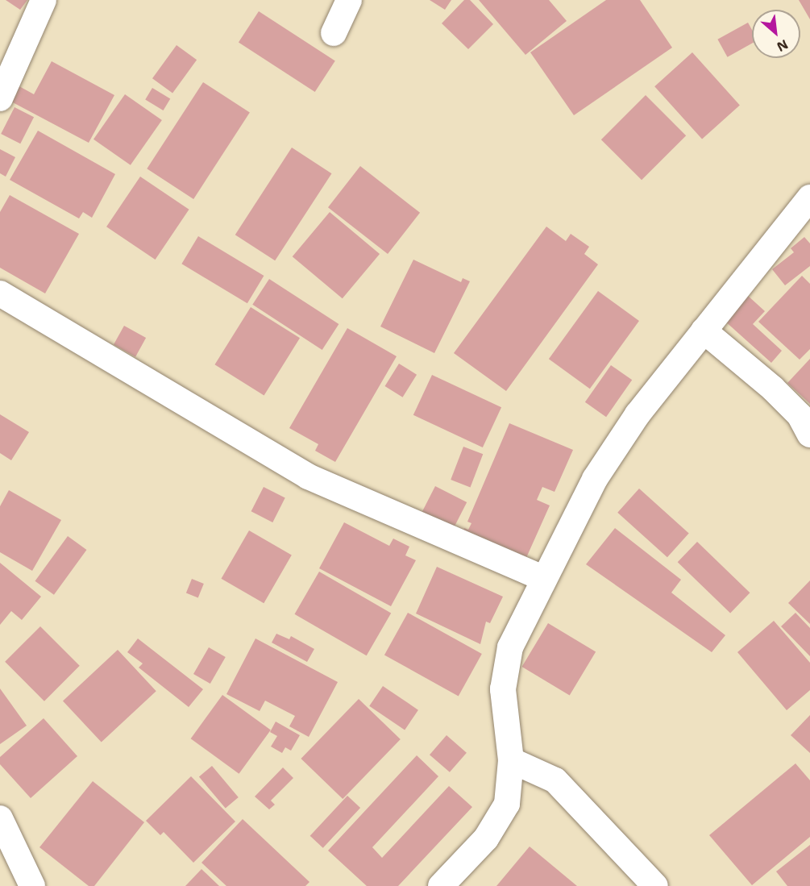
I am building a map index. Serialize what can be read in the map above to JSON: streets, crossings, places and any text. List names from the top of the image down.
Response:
{
  "north": "bottom right"
}
